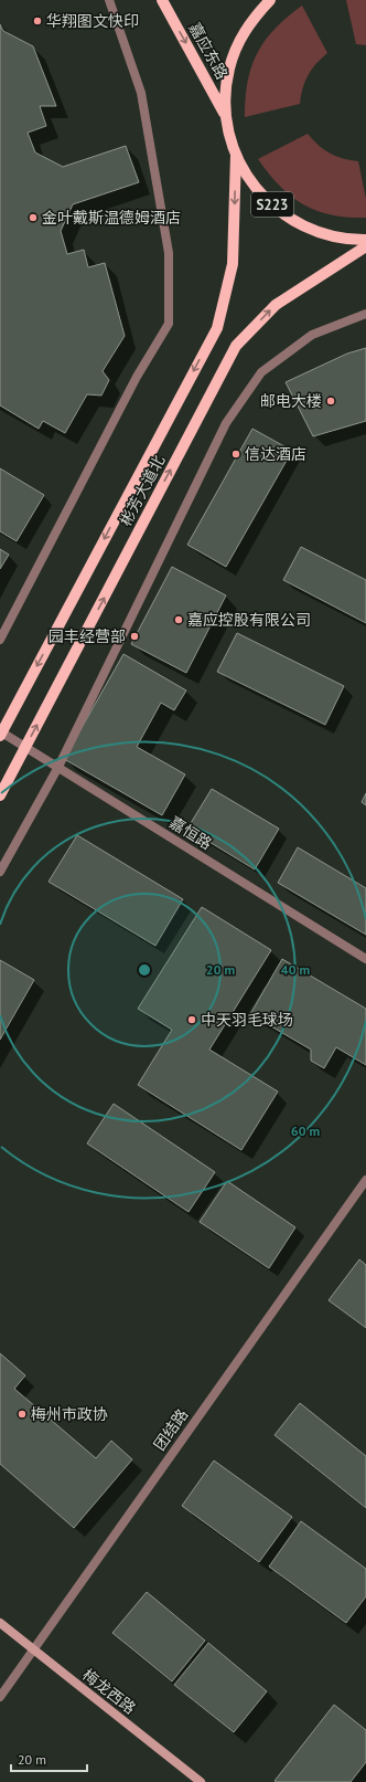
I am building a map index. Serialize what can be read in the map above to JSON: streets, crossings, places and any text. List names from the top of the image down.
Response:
{
  "streets": {
    "main road": [
      "嘉应东路",
      "S223",
      "彬芳大道北",
      "梅龙西路"
    ],
    "street": ["嘉恒路", "团结路"]
  },
  "crossings": [
    ["嘉应东路", "S223"],
    ["S223", "彬芳大道北"],
    ["彬芳大道北", "嘉恒路"],
    ["团结路", "梅龙西路"]
  ],
  "one_way": ["嘉应东路"],
  "places": [
    "华翔图文快印",
    "金叶戴斯温德姆酒店",
    "邮电大楼",
    "信达酒店",
    "嘉应控股有限公司",
    "园丰经营部",
    "中天羽毛球场",
    "梅州市政协"
  ],
  "scale_bar": "20 m",
  "rings": ["20 m", "40 m", "60 m"]
}
